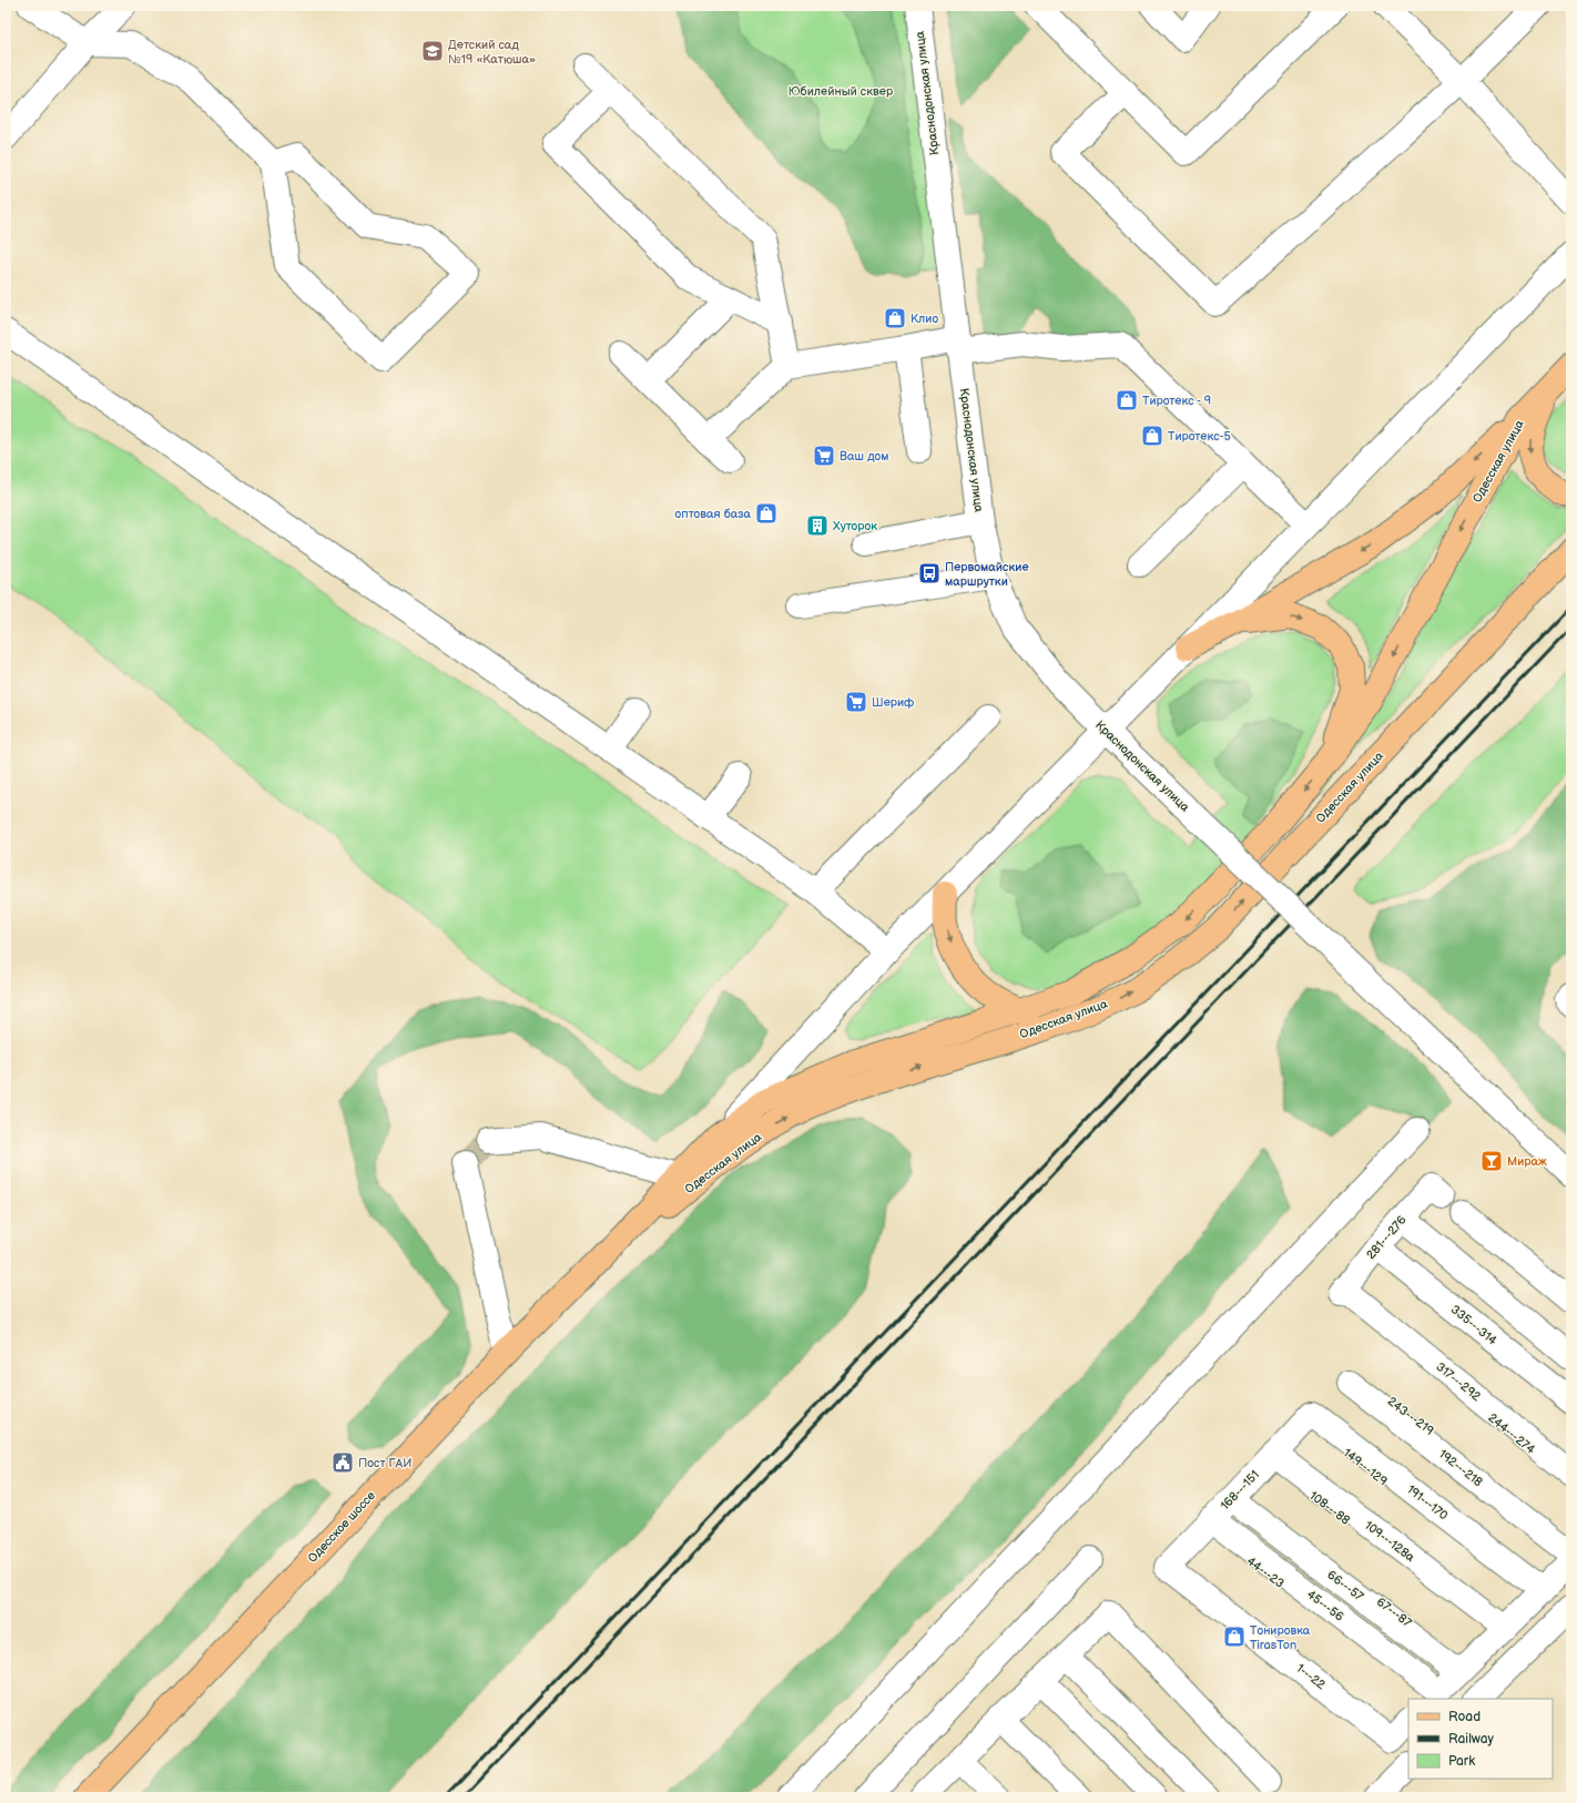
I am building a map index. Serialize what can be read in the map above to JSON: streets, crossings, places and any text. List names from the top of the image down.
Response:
{
  "streets": {
    "main road": ["Одесская улица", "Одесское шоссе"],
    "street": [
      "Краснодонская улица",
      "281---276",
      "335---314",
      "317---292",
      "243---219",
      "244---274",
      "192---218",
      "168---151",
      "191---170",
      "109---128а",
      "45---56",
      "67---87",
      "1---22"
    ]
  },
  "crossings": [
    ["Краснодонская улица", "Одесская улица"],
    ["Одесская улица", "Одесское шоссе"],
    ["281---276", "335---314"],
    ["281---276", "317---292"],
    ["281---276", "244---274"],
    ["317---292", "244---274"],
    ["243---219", "192---218"],
    ["168---151", "191---170"],
    ["168---151", "109---128а"],
    ["168---151", "45---56"],
    ["168---151", "67---87"],
    ["168---151", "1---22"]
  ],
  "parks": ["Юбилейный сквер"],
  "places": {
    "school or university": ["Детский сад №19 «Катюша»"],
    "shop": [
      "Клио",
      "Тиротекс - 9",
      "Тиротекс-5",
      "оптовая база",
      "Тонировка TirasTon"
    ],
    "supermarket": ["Ваш дом", "Шериф"],
    "building": ["Хуторок"],
    "bus stop": ["Первомайские маршрутки"],
    "bar": ["Мираж"],
    "public building": ["Пост ГАИ"]
  },
  "legend": ["Road", "Railway", "Park"]
}
